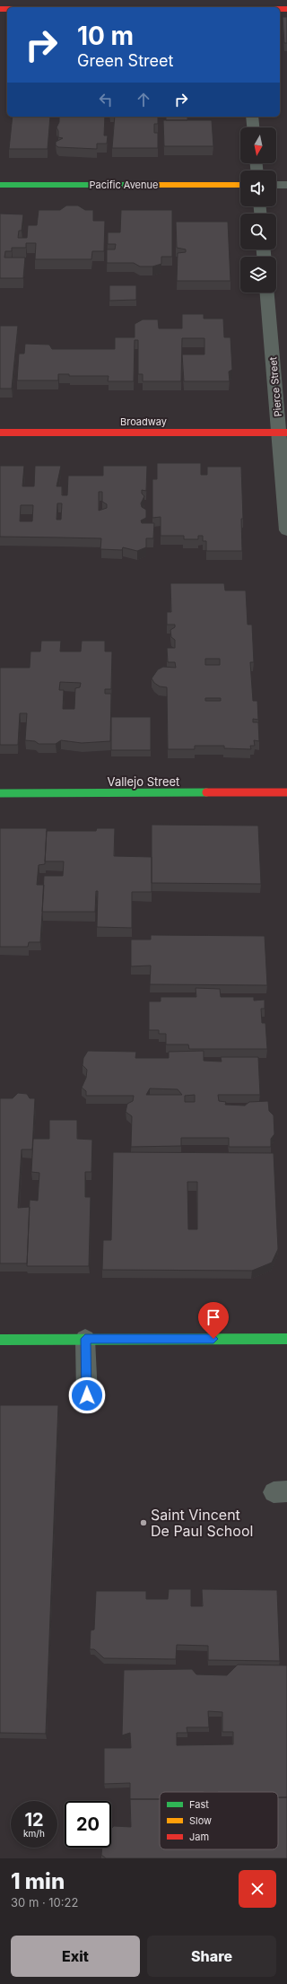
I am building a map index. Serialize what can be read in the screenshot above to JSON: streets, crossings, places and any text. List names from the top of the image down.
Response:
{
  "streets": {
    "street": [
      "Pacific Avenue",
      "Pierce Street",
      "Broadway",
      "Vallejo Street"
    ]
  },
  "crossings": [
    ["Pierce Street", "Broadway"]
  ],
  "places": ["Saint Vincent De Paul School"],
  "legend": ["Fast", "Slow", "Jam"],
  "north": "bottom",
  "page": {
    "turn": ["10 m", "Green Street"],
    "speed": "12 km/h",
    "limit": "20",
    "heading": ["1 min", "30 m · 10:22"],
    "buttons": ["Exit", "Share"]
  }
}
